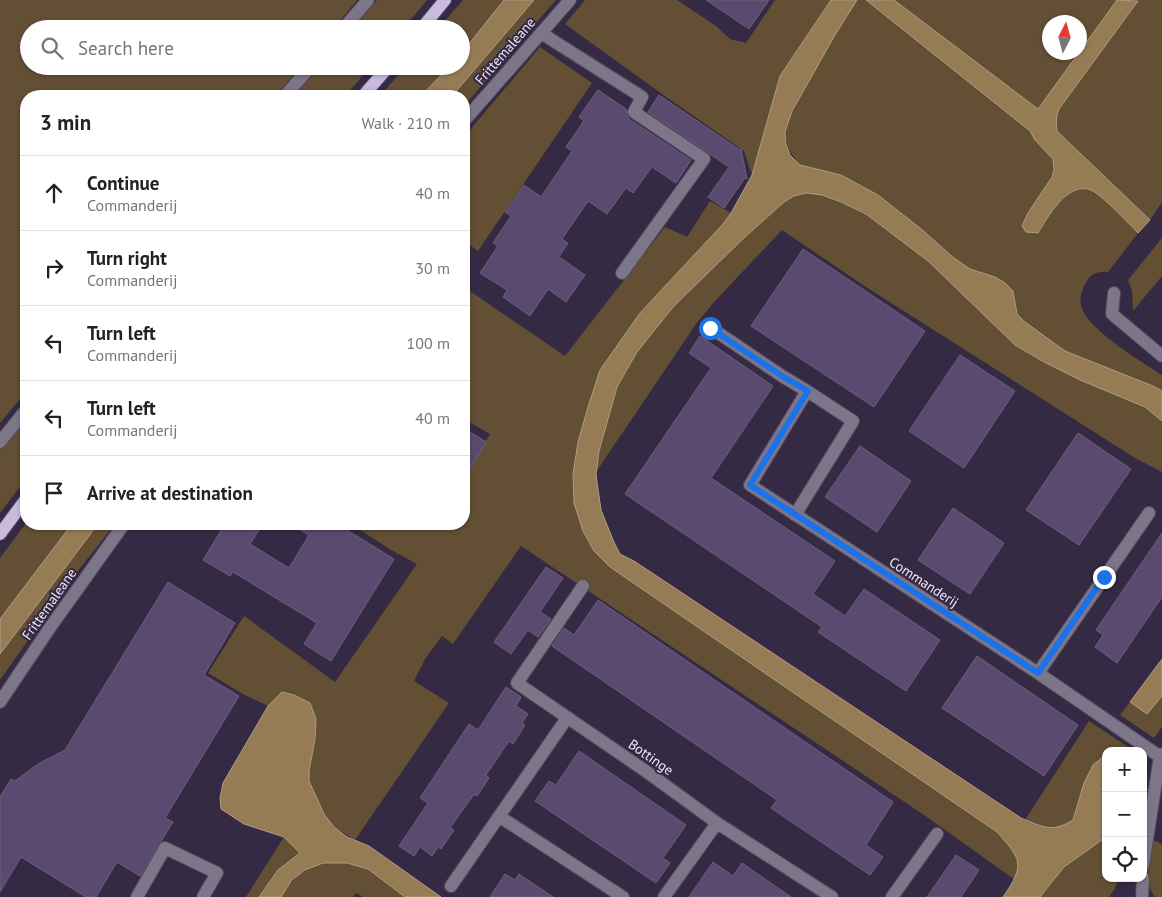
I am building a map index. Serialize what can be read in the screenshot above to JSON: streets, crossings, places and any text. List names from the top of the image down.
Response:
{
  "streets": {
    "street": ["Frittemaleane", "Commanderij", "Bottinge"]
  },
  "north": "top",
  "page": {
    "search": "Search here",
    "heading": ["3 min", "Walk · 210 m"],
    "list": [
      ["Continue", "Commanderij", "40 m"],
      ["Turn right", "Commanderij", "30 m"],
      ["Turn left", "Commanderij", "100 m"],
      ["Turn left", "Commanderij", "40 m"],
      "Arrive at destination"
    ],
    "map_buttons": ["+", "−"]
  }
}
